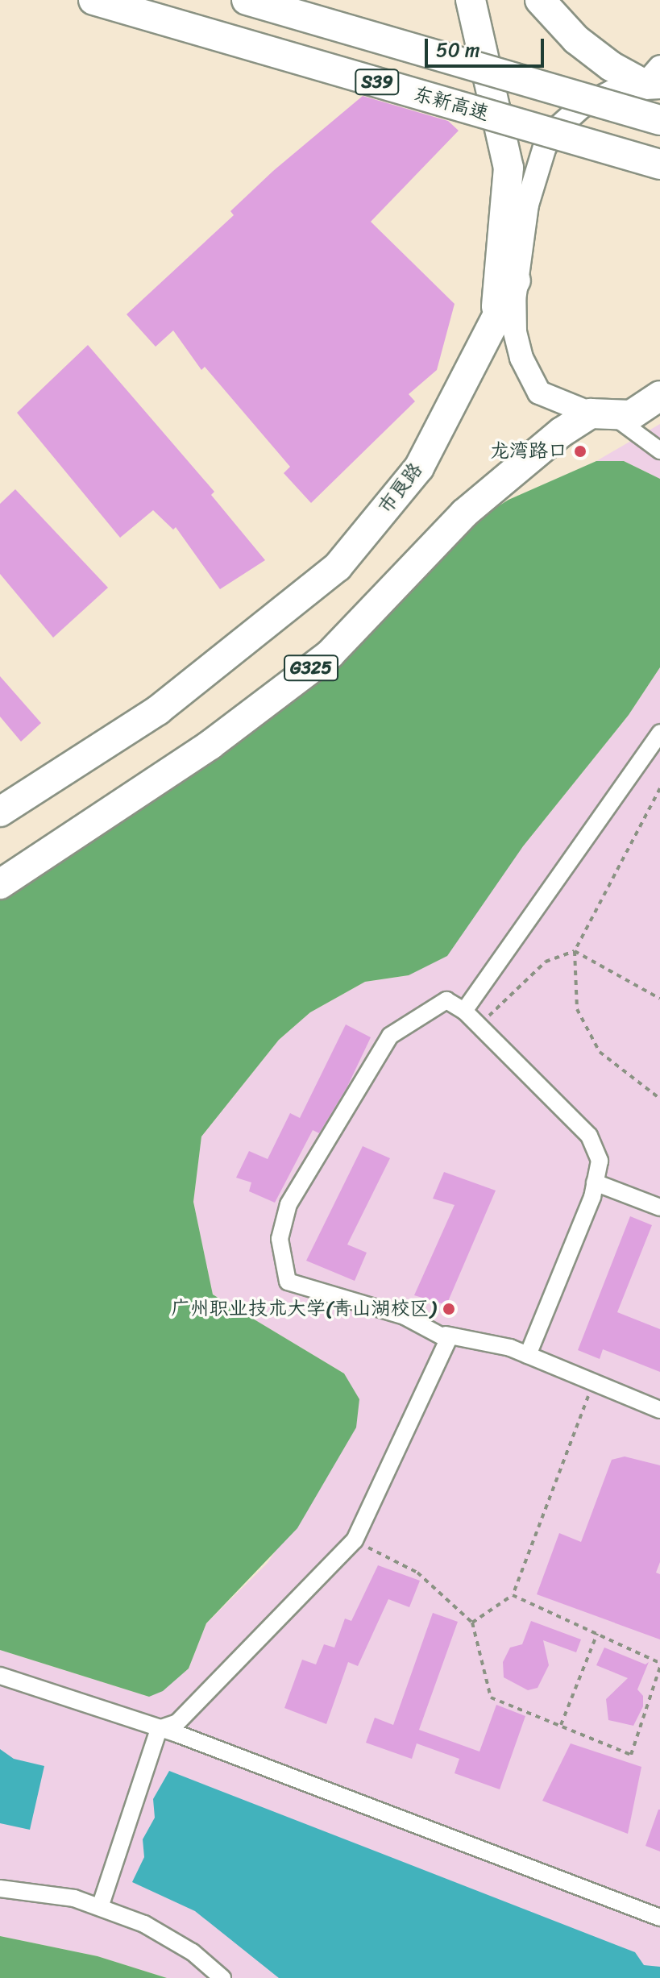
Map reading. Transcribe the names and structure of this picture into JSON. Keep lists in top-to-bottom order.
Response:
{
  "streets": {
    "highway": [
      "S39",
      "东新高速",
      "市良路",
      "G325"
    ]
  },
  "places": ["龙湾路口", "广州职业技术大学(青山湖校区)"],
  "scale_bar": "50 m"
}
